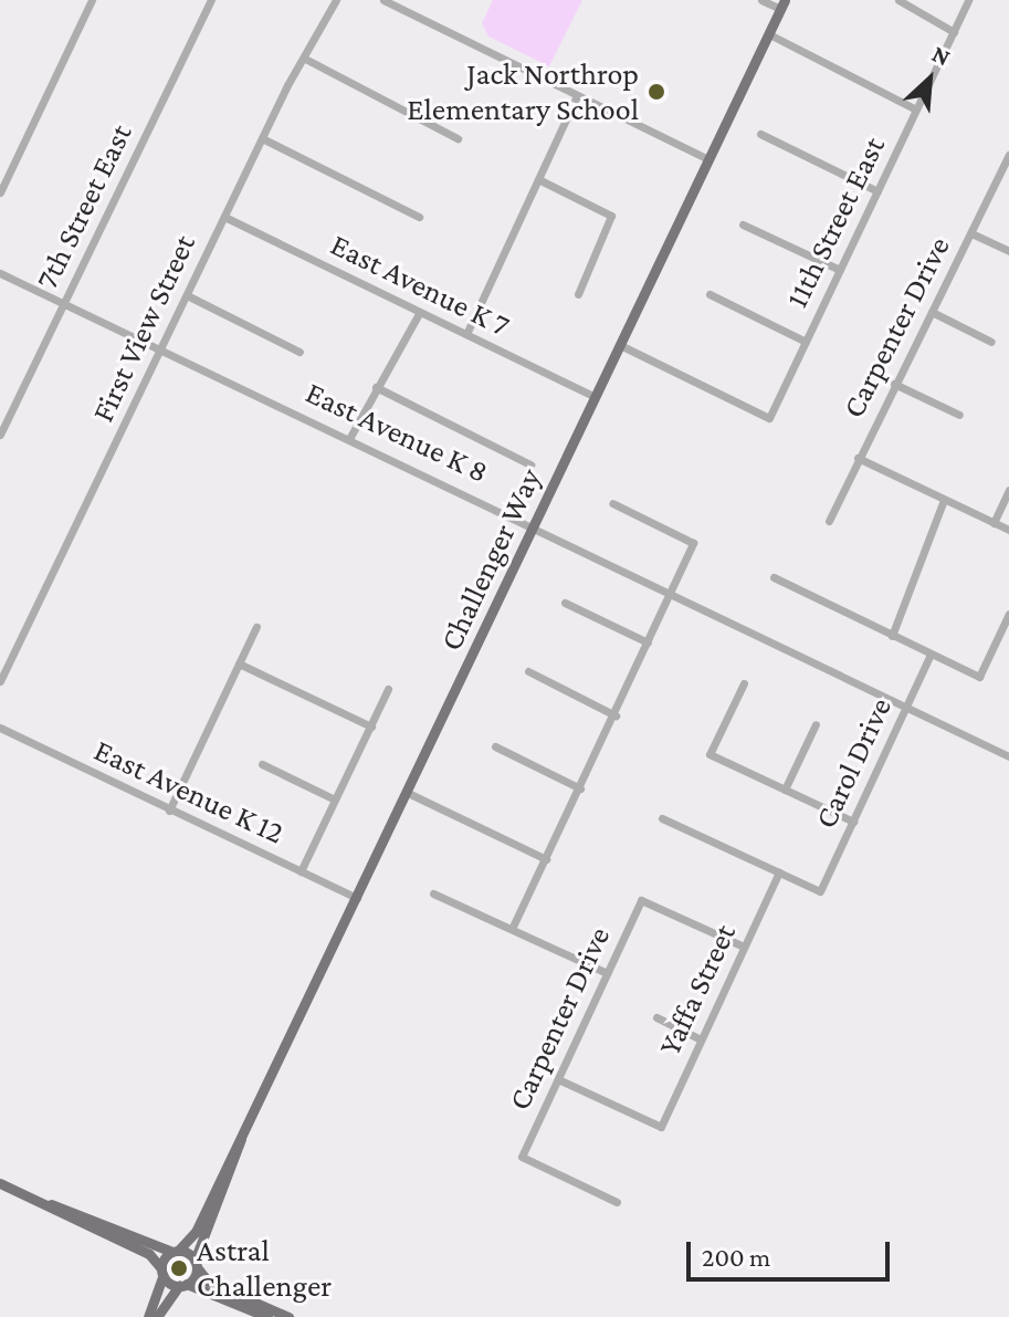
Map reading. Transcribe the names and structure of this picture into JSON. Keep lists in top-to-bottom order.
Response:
{
  "streets": {
    "main road": ["Challenger Way"],
    "street": [
      "7th Street East",
      "11th Street East",
      "East Avenue K 7",
      "Carpenter Drive",
      "First View Street",
      "East Avenue K 8",
      "Carol Drive",
      "East Avenue K 12",
      "Yaffa Street"
    ]
  },
  "crossings": [
    ["7th Street East", "East Avenue K 8"],
    ["11th Street East", "Challenger Way"],
    ["East Avenue K 7", "First View Street"],
    ["East Avenue K 7", "Challenger Way"],
    ["Carpenter Drive", "Yaffa Street"],
    ["First View Street", "East Avenue K 8"],
    ["East Avenue K 8", "Challenger Way"],
    ["East Avenue K 8", "Carol Drive"],
    ["Challenger Way", "East Avenue K 12"],
    ["Carol Drive", "Yaffa Street"]
  ],
  "places": ["Jack Northrop Elementary School", "Astral Challenger"],
  "scale_bar": "200 m",
  "north": "top right"
}
